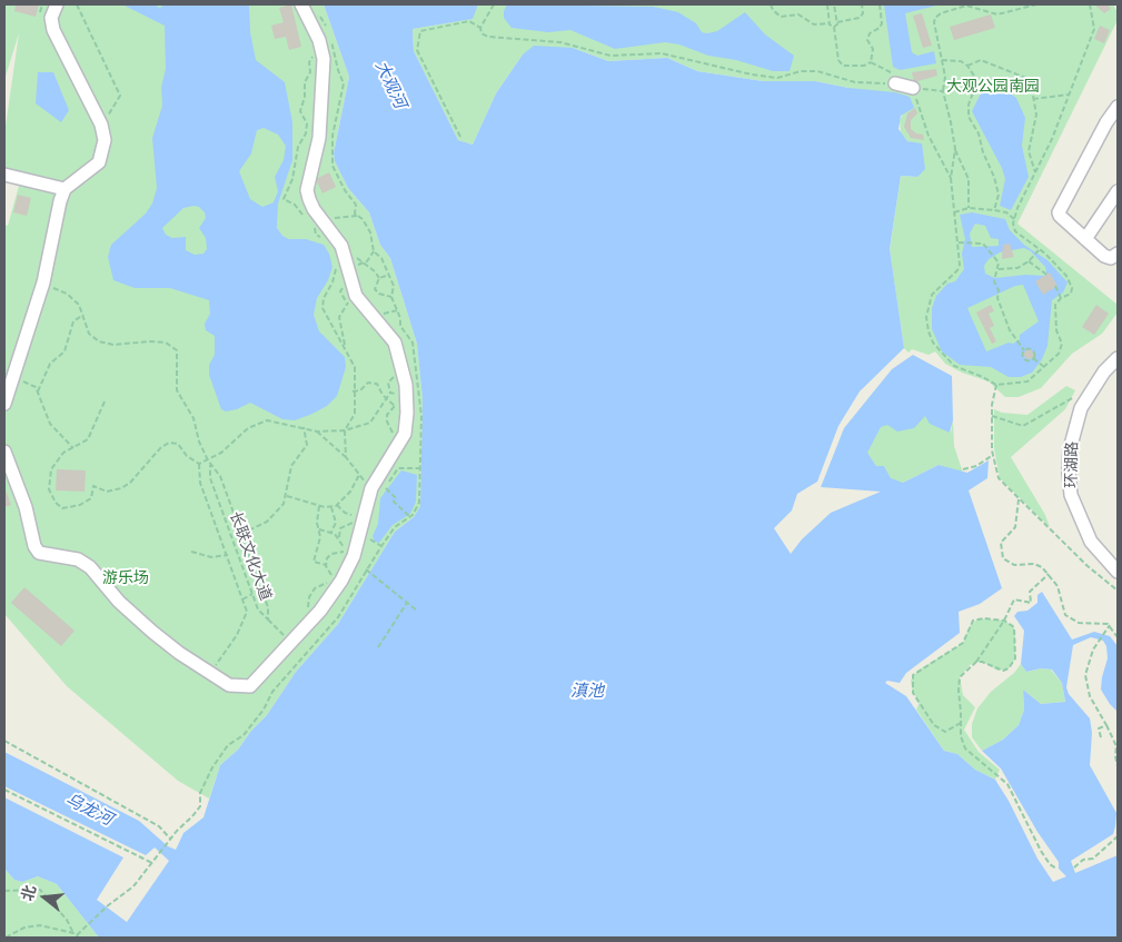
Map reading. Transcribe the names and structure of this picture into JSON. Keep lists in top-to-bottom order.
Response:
{
  "streets": {
    "street": ["环湖路"],
    "path": ["长联文化大道"]
  },
  "water": ["大观河", "滇池", "乌龙河"],
  "parks": ["大观公园南园", "游乐场"],
  "north": "left"
}
